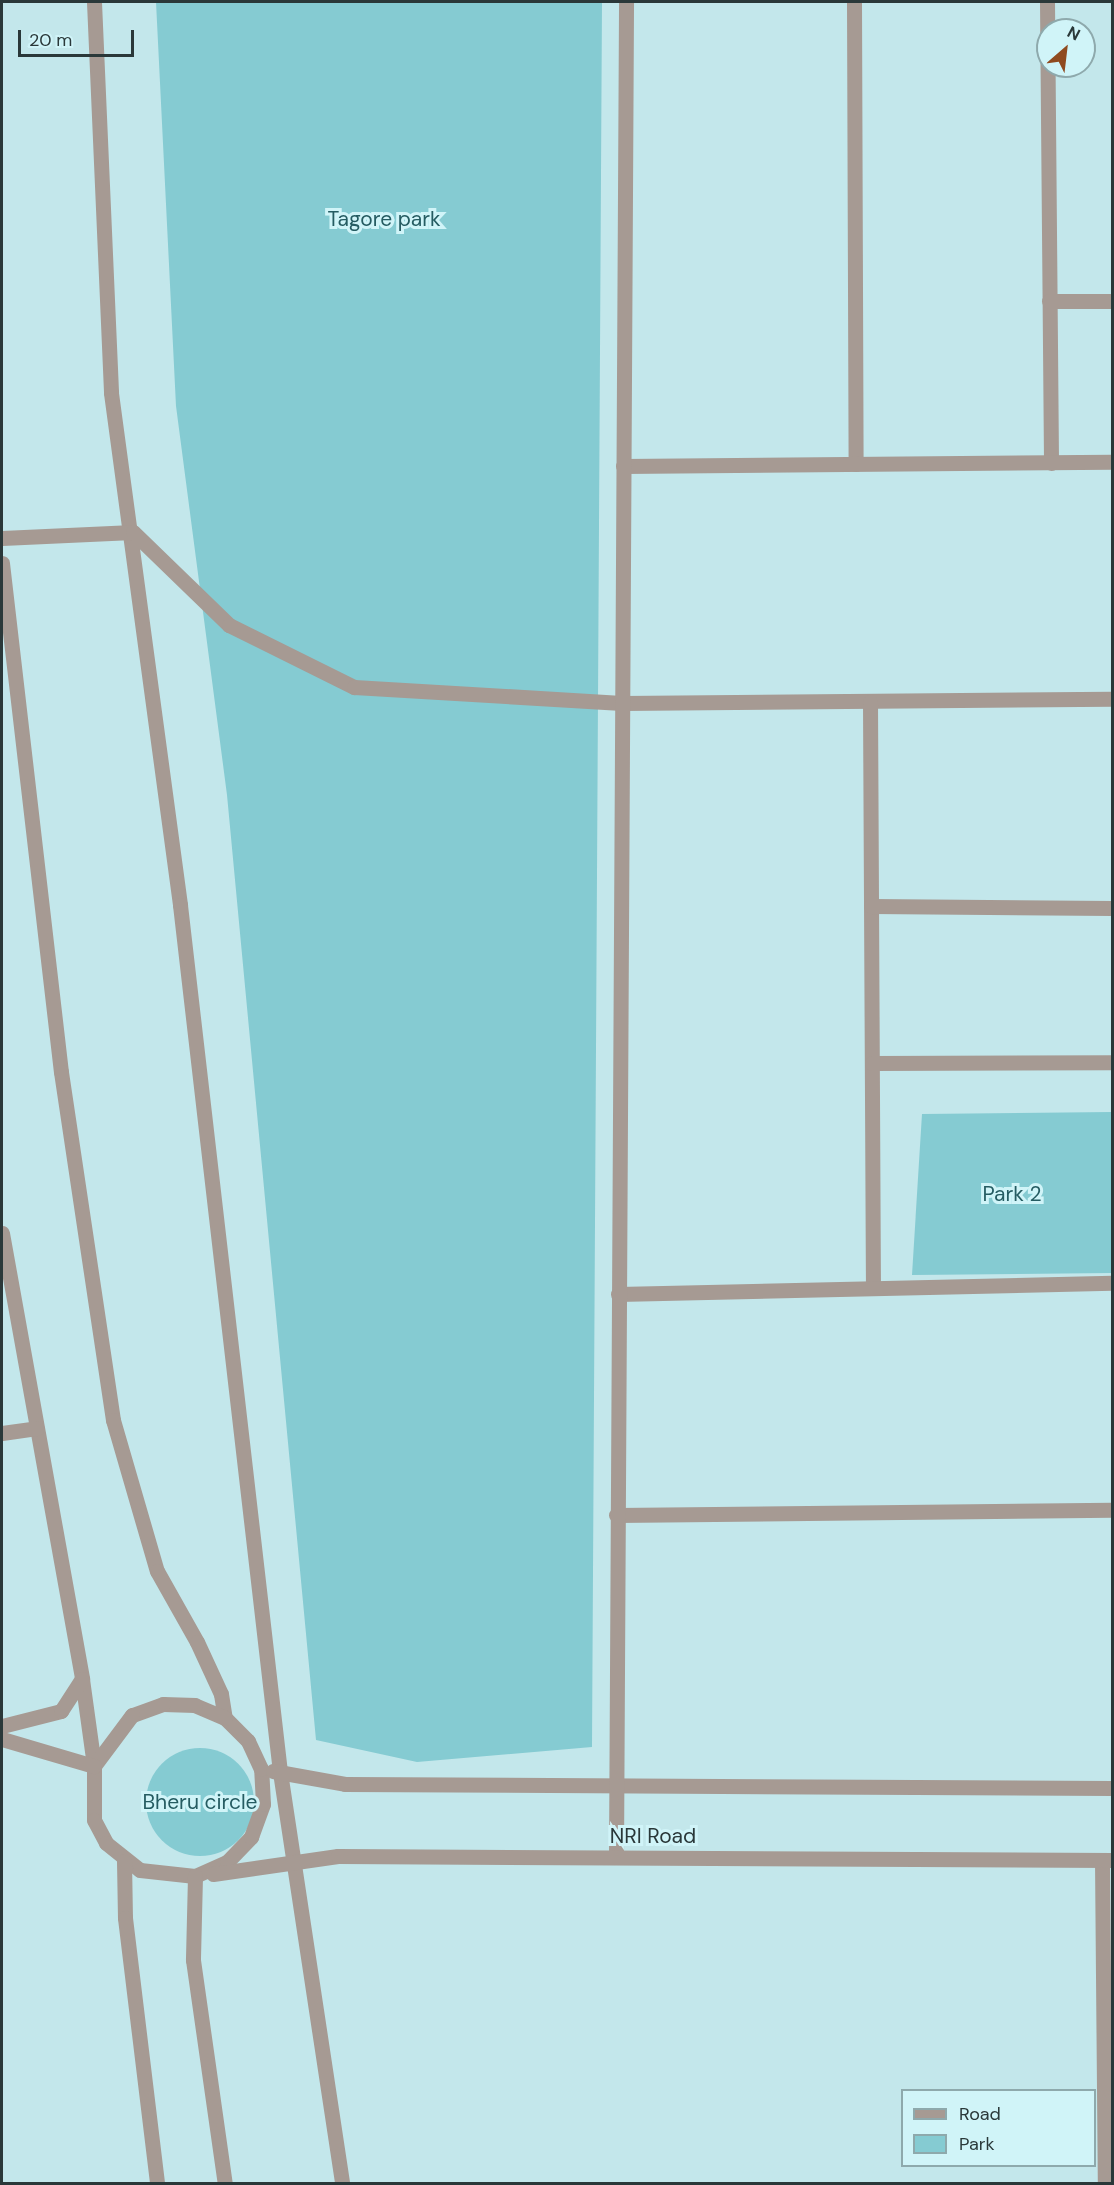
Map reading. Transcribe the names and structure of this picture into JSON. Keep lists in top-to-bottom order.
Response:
{
  "streets": {
    "street": ["NRI Road"]
  },
  "parks": ["Tagore park", "Park 2", "Bheru circle"],
  "legend": ["Road", "Park"],
  "scale_bar": "20 m",
  "north": "top right"
}
